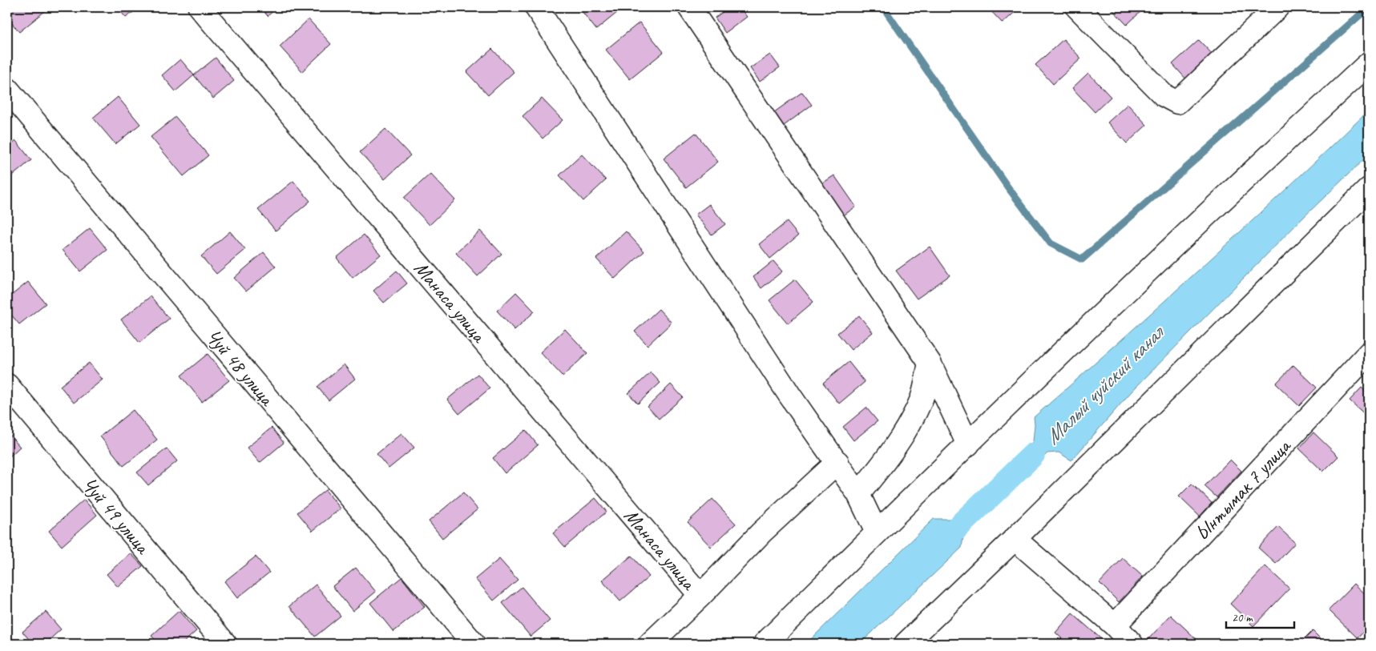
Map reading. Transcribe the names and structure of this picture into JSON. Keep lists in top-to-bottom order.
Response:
{
  "streets": {
    "street": [
      "Манаса улица",
      "Чуй 48 улица",
      "Ынтымак 7 улица",
      "Чуй 49 улица"
    ]
  },
  "water": ["Малый чуйский канал"],
  "scale_bar": "20 m"
}
